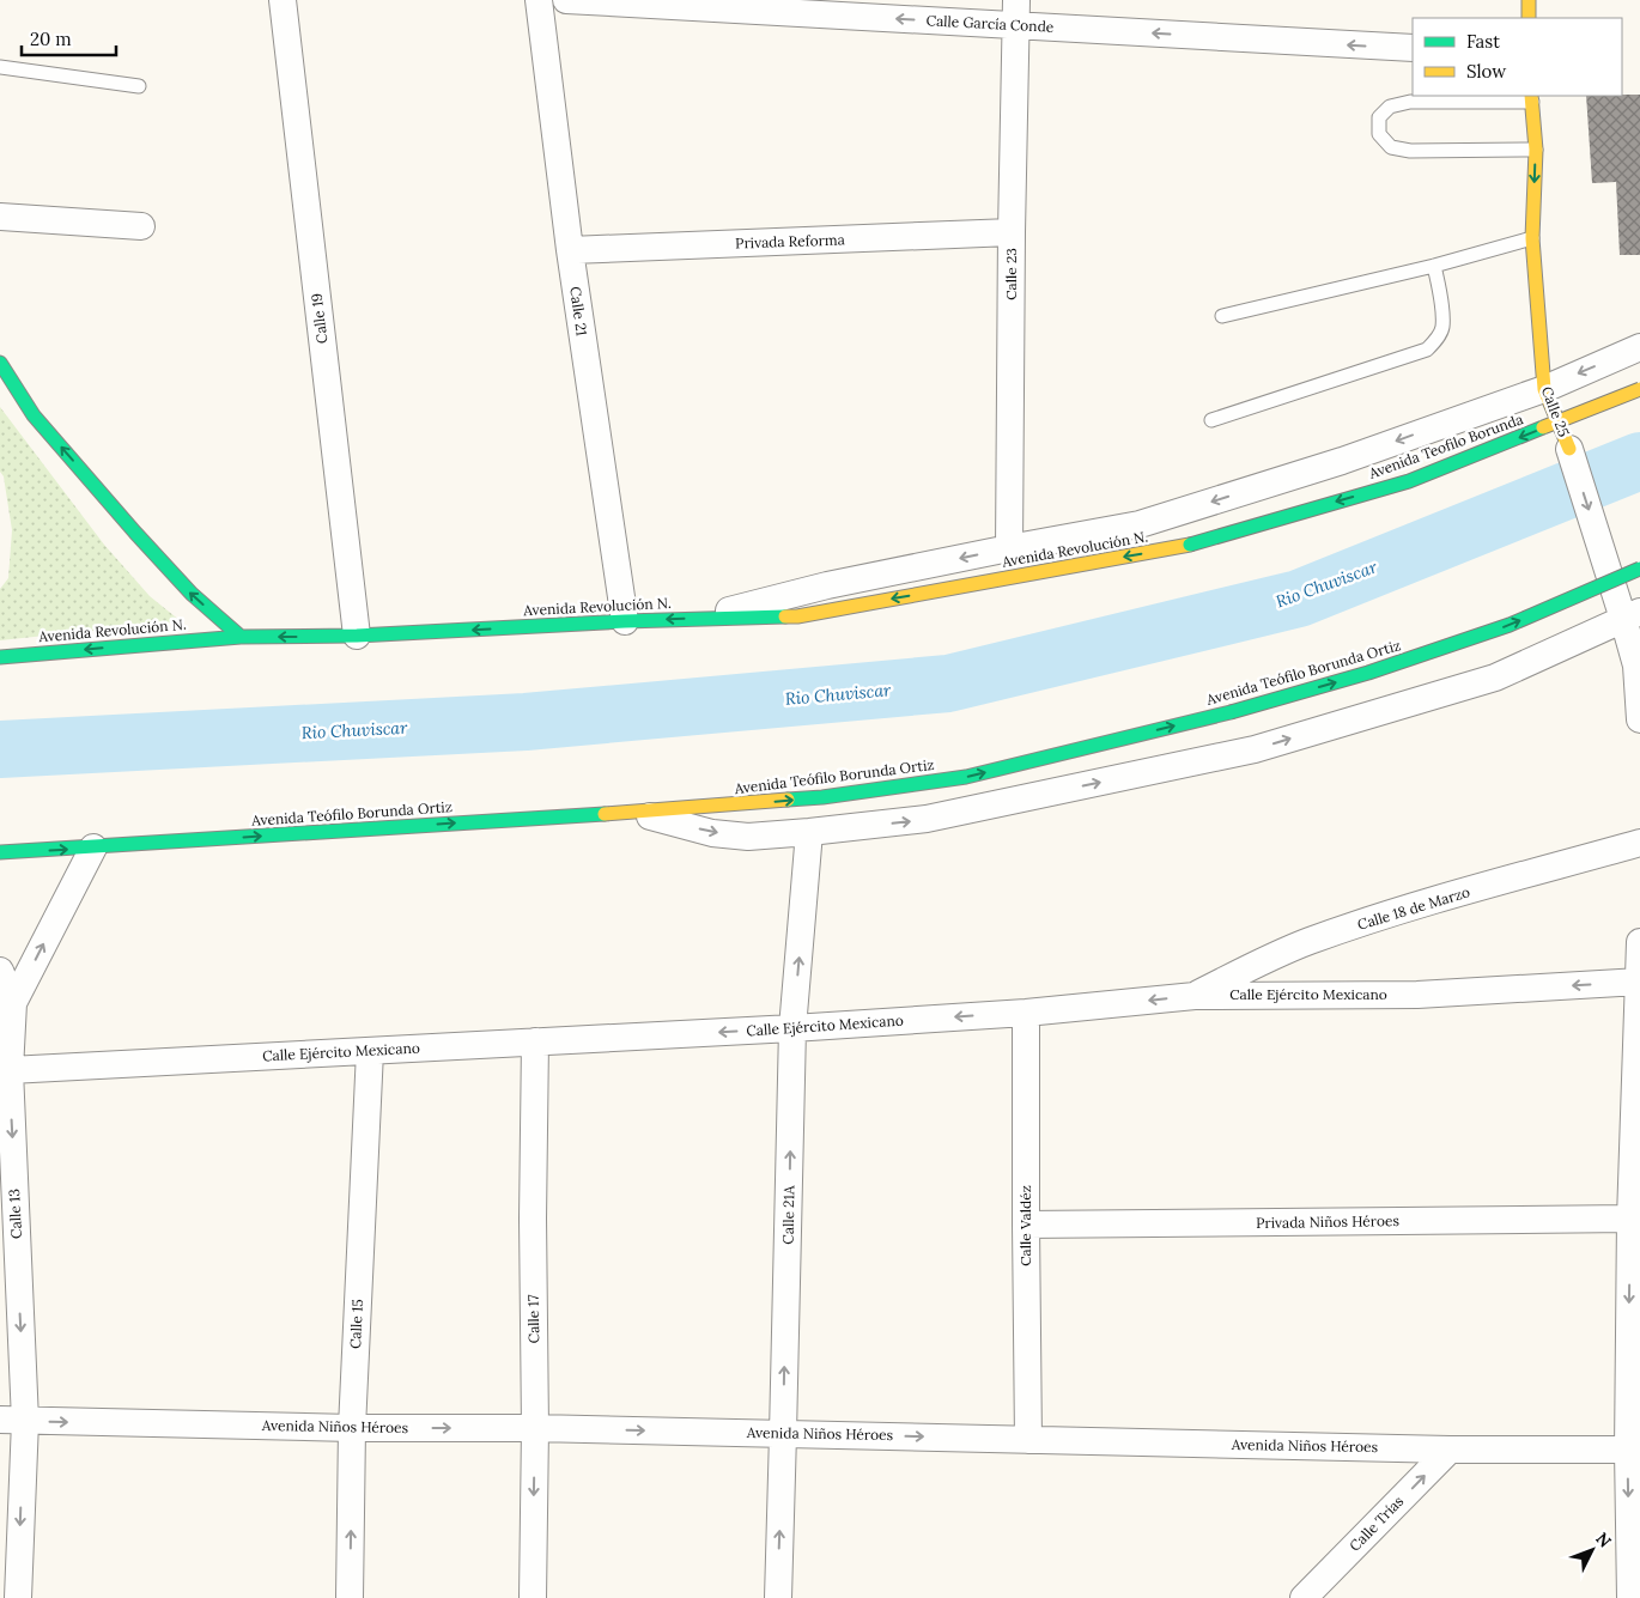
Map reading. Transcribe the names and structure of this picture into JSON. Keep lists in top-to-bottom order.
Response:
{
  "streets": {
    "main road": [
      "Calle 25",
      "Avenida Teofilo Borunda",
      "Avenida Revolución N.",
      "Avenida Teófilo Borunda Ortiz"
    ],
    "street": [
      "Calle García Conde",
      "Privada Reforma",
      "Calle 23",
      "Calle 21",
      "Calle 19",
      "Calle 18 de Marzo",
      "Calle Ejército Mexicano",
      "Calle 13",
      "Calle 21A",
      "Privada Niños Héroes",
      "Calle Valdéz",
      "Calle 17",
      "Calle 15",
      "Avenida Niños Héroes",
      "Calle Trías"
    ]
  },
  "crossings": [
    ["Calle García Conde", "Calle 23"],
    ["Privada Reforma", "Calle 23"],
    ["Privada Reforma", "Calle 21"],
    ["Calle 21", "Avenida Revolución N."],
    ["Calle 19", "Avenida Revolución N."],
    ["Avenida Teofilo Borunda", "Avenida Revolución N."],
    ["Avenida Teófilo Borunda Ortiz", "Calle 13"],
    ["Calle 18 de Marzo", "Calle Ejército Mexicano"],
    ["Calle Ejército Mexicano", "Calle 13"],
    ["Calle Ejército Mexicano", "Calle 21A"],
    ["Calle Ejército Mexicano", "Calle Valdéz"],
    ["Calle Ejército Mexicano", "Calle 17"],
    ["Calle Ejército Mexicano", "Calle 15"],
    ["Calle 13", "Avenida Niños Héroes"],
    ["Calle 21A", "Avenida Niños Héroes"],
    ["Privada Niños Héroes", "Calle Valdéz"],
    ["Calle Valdéz", "Avenida Niños Héroes"],
    ["Calle 17", "Avenida Niños Héroes"],
    ["Calle 15", "Avenida Niños Héroes"],
    ["Avenida Niños Héroes", "Calle Trías"]
  ],
  "one_way": [
    "Calle García Conde",
    "Calle 25",
    "Avenida Teofilo Borunda",
    "Avenida Revolución N.",
    "Avenida Teófilo Borunda Ortiz",
    "Calle 21A",
    "Avenida Niños Héroes",
    "Calle Trías"
  ],
  "water": ["Rio Chuviscar"],
  "legend": ["Fast", "Slow"],
  "scale_bar": "20 m",
  "north": "top right"
}
